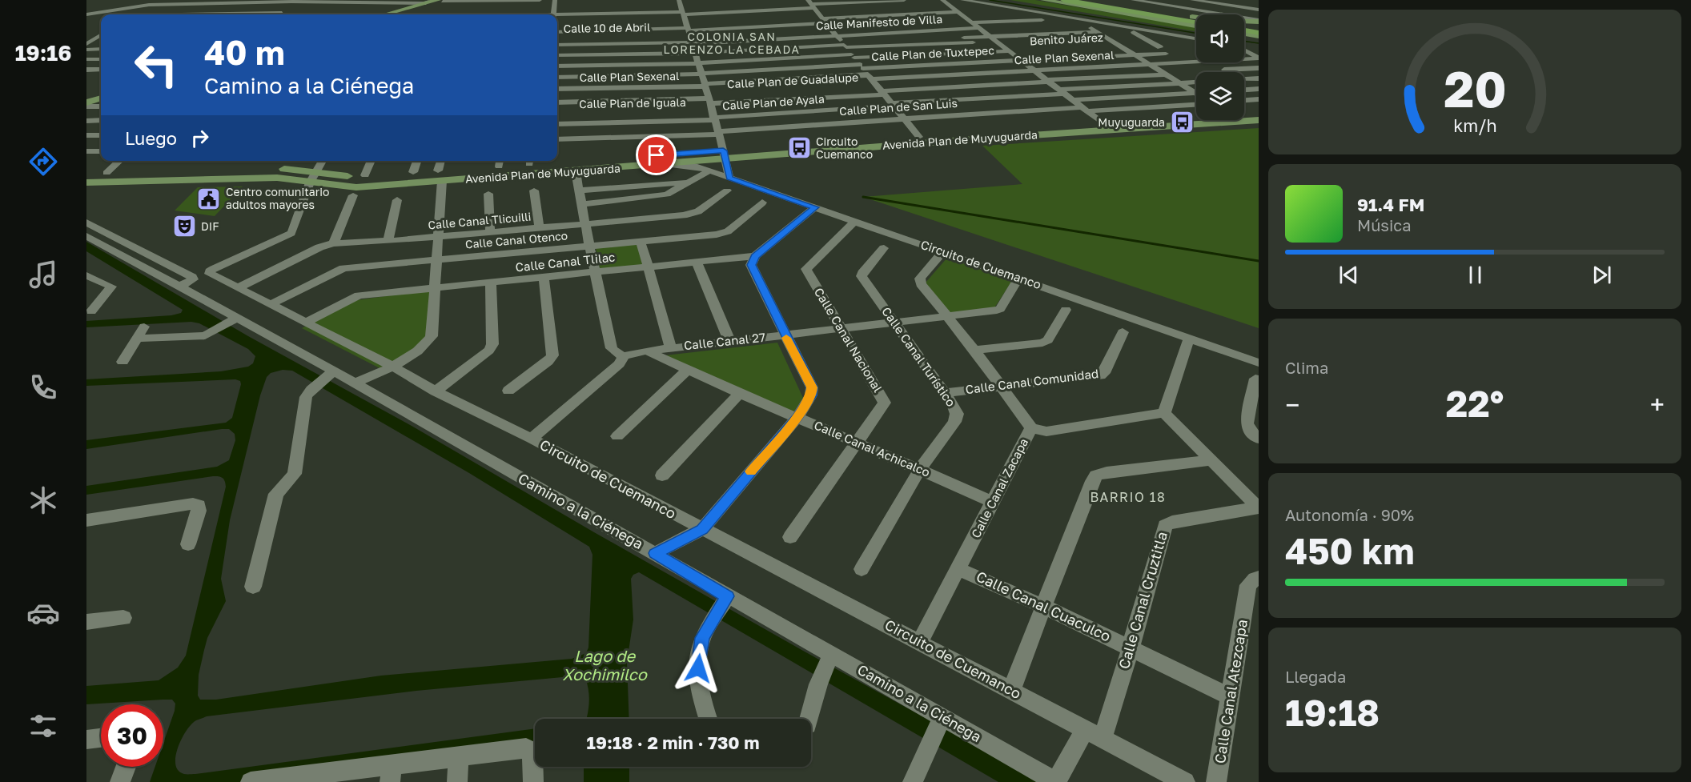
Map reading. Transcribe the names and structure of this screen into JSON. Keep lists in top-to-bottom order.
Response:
{
  "streets": {
    "main road": ["Avenida Plan de Muyuguarda"],
    "street": [
      "Calle Manifesto de Villa",
      "Calle 10 de Abril",
      "Benito Juárez",
      "Calle Plan de Tuxtepec",
      "Calle Plan Sexenal",
      "Calle Plan de Ayala",
      "Calle Plan de Iguala",
      "Calle Plan de San Luis",
      "Calle Canal Tlicuilli",
      "Calle Canal Otenco",
      "Calle Canal Tlilac",
      "Circuito de Cuemanco",
      "Calle Canal Nacional",
      "Calle Canal 27",
      "Calle Canal Turístico",
      "Calle Canal Comunidad",
      "Calle Canal Achicalco",
      "Calle Canal Zacapa",
      "Camino a la Ciénega",
      "Calle Canal Cruztitla",
      "Calle Canal Cuaculco",
      "Calle Canal Atezcapa"
    ]
  },
  "crossings": [
    ["Calle Manifesto de Villa", "Calle 10 de Abril"],
    ["Calle Plan de Ayala", "Calle Plan de Iguala"],
    ["Avenida Plan de Muyuguarda", "Circuito de Cuemanco"],
    ["Calle Canal Tlicuilli", "Circuito de Cuemanco"],
    ["Calle Canal Otenco", "Circuito de Cuemanco"],
    ["Calle Canal Tlilac", "Circuito de Cuemanco"],
    ["Circuito de Cuemanco", "Calle Canal Nacional"],
    ["Circuito de Cuemanco", "Calle Canal 27"],
    ["Circuito de Cuemanco", "Calle Canal Zacapa"],
    ["Circuito de Cuemanco", "Calle Canal Cruztitla"],
    ["Calle Canal Nacional", "Calle Canal 27"],
    ["Calle Canal Nacional", "Calle Canal Achicalco"],
    ["Calle Canal 27", "Calle Canal Turístico"],
    ["Calle Canal 27", "Calle Canal Achicalco"],
    ["Calle Canal 27", "Calle Canal Zacapa"],
    ["Calle Canal Turístico", "Calle Canal Comunidad"],
    ["Calle Canal Turístico", "Calle Canal Achicalco"],
    ["Calle Canal Comunidad", "Calle Canal Zacapa"],
    ["Calle Canal Achicalco", "Calle Canal Zacapa"],
    ["Calle Canal Zacapa", "Calle Canal Cuaculco"],
    ["Calle Canal Cruztitla", "Calle Canal Cuaculco"],
    ["Calle Canal Cuaculco", "Calle Canal Atezcapa"]
  ],
  "districts": ["COLONIA SAN LORENZO LA CEBADA", "BARRIO 18"],
  "water": ["Lago de Xochimilco"],
  "places": {
    "bus stop": ["Muyuguarda", "Circuito Cuemanco"],
    "public building": ["Centro comunitario adultos mayores"],
    "theatre": ["DIF"]
  },
  "page": {
    "tabs": "19:16",
    "turn": ["40 m", "Camino a la Ciénega"],
    "then": "Luego",
    "song": ["91.4 FM", "Música"],
    "tile": [
      "Clima",
      ["Autonomía · 90%", "450 km"],
      ["Llegada", "19:18"]
    ],
    "heat": ["−", "22°", "+"],
    "limit": "30",
    "trip": "19:18 · 2 min · 730 m",
    "gauge": ["20", "km/h"]
  }
}
